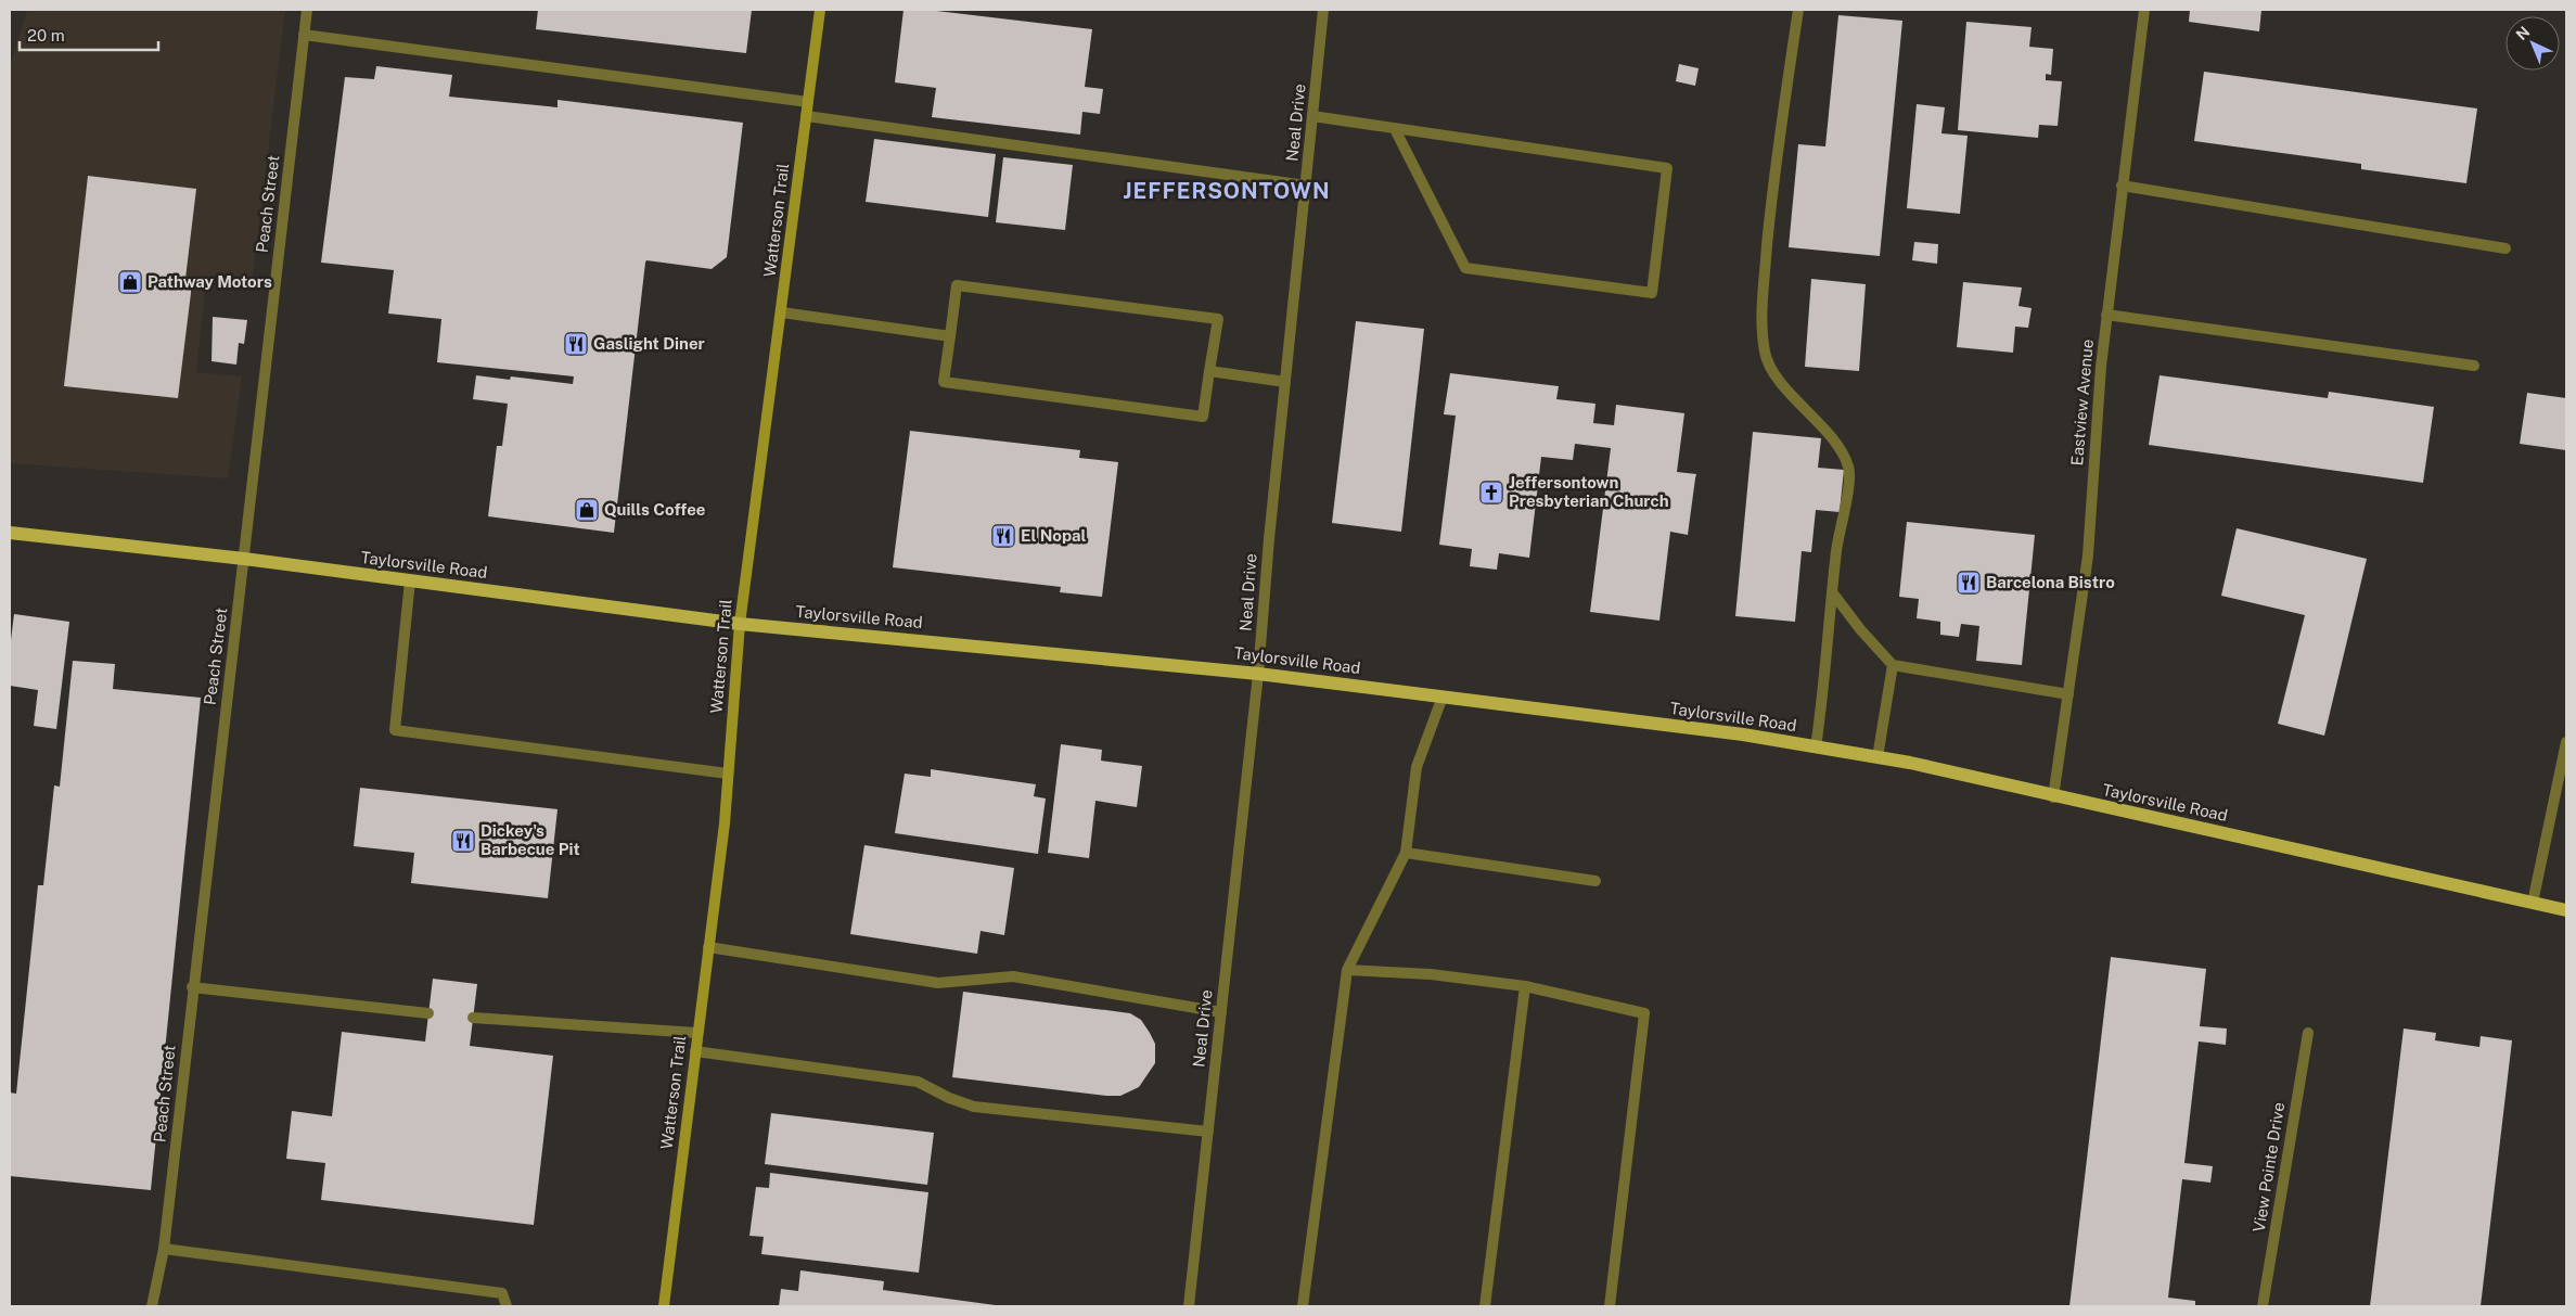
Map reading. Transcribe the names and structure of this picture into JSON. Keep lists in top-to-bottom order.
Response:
{
  "streets": {
    "main road": ["Watterson Trail", "Taylorsville Road"],
    "street": [
      "Neal Drive",
      "Peach Street",
      "Eastview Avenue",
      "View Pointe Drive"
    ]
  },
  "crossings": [
    ["Neal Drive", "Taylorsville Road"],
    ["Peach Street", "Taylorsville Road"],
    ["Watterson Trail", "Taylorsville Road"],
    ["Eastview Avenue", "Taylorsville Road"]
  ],
  "districts": ["JEFFERSONTOWN"],
  "places": {
    "shop": ["Pathway Motors", "Quills Coffee"],
    "restaurant": [
      "Gaslight Diner",
      "El Nopal",
      "Barcelona Bistro",
      "Dickey's Barbecue Pit"
    ],
    "church": ["Jeffersontown Presbyterian Church"]
  },
  "scale_bar": "20 m",
  "north": "top left"
}
